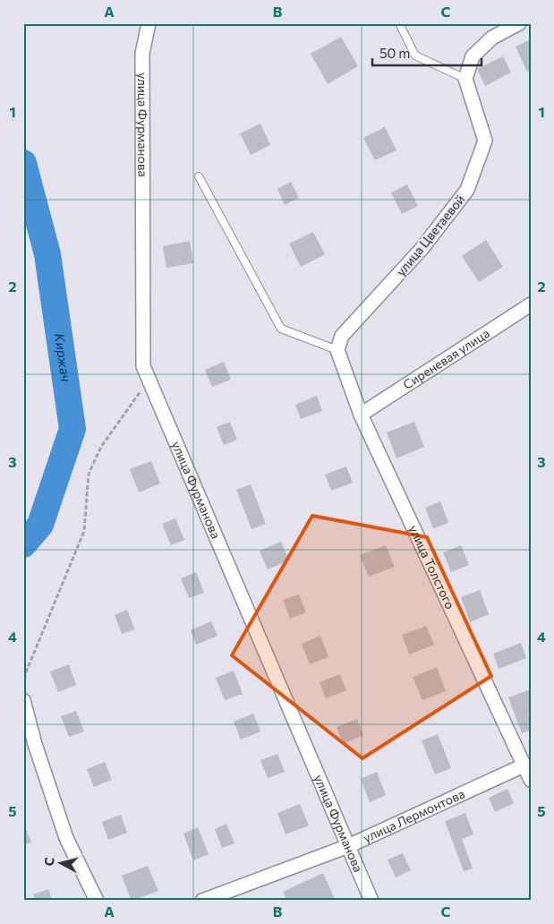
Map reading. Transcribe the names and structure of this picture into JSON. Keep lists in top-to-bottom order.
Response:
{
  "streets": {
    "street": [
      "улица Фурманова",
      "улица Цветаевой",
      "Сиреневая улица",
      "улица Толстого",
      "улица Лермонтова"
    ]
  },
  "crossings": [
    ["улица Фурманова", "улица Лермонтова"],
    ["улица Цветаевой", "улица Толстого"],
    ["Сиреневая улица", "улица Толстого"],
    ["улица Толстого", "улица Лермонтова"]
  ],
  "water": ["Киржач"],
  "scale_bar": "50 m",
  "north": "left",
  "grid": {
    "columns": ["A", "B", "C"],
    "rows": [
      "1",
      "2",
      "3",
      "4",
      "5"
    ]
  }
}
